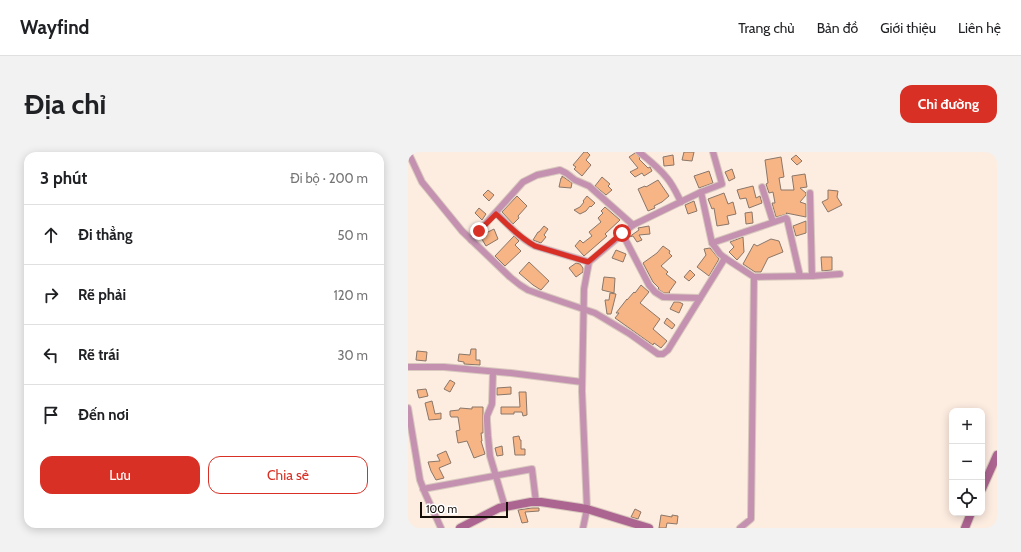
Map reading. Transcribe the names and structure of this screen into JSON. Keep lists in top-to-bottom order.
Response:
{
  "scale_bar": "100 m",
  "page": {
    "header": "Wayfind",
    "nav": [
      "Trang chủ",
      "Bản đồ",
      "Giới thiệu",
      "Liên hệ"
    ],
    "buttons": [
      "Chỉ đường",
      ["Lưu", "Chia sẻ"]
    ],
    "title": "Địa chỉ",
    "heading": ["3 phút", "Đi bộ · 200 m"],
    "list": [
      ["Đi thẳng", "50 m"],
      ["Rẽ phải", "120 m"],
      ["Rẽ trái", "30 m"],
      "Đến nơi"
    ],
    "map_buttons": ["+", "−"],
    "scale": "100 m"
  }
}
